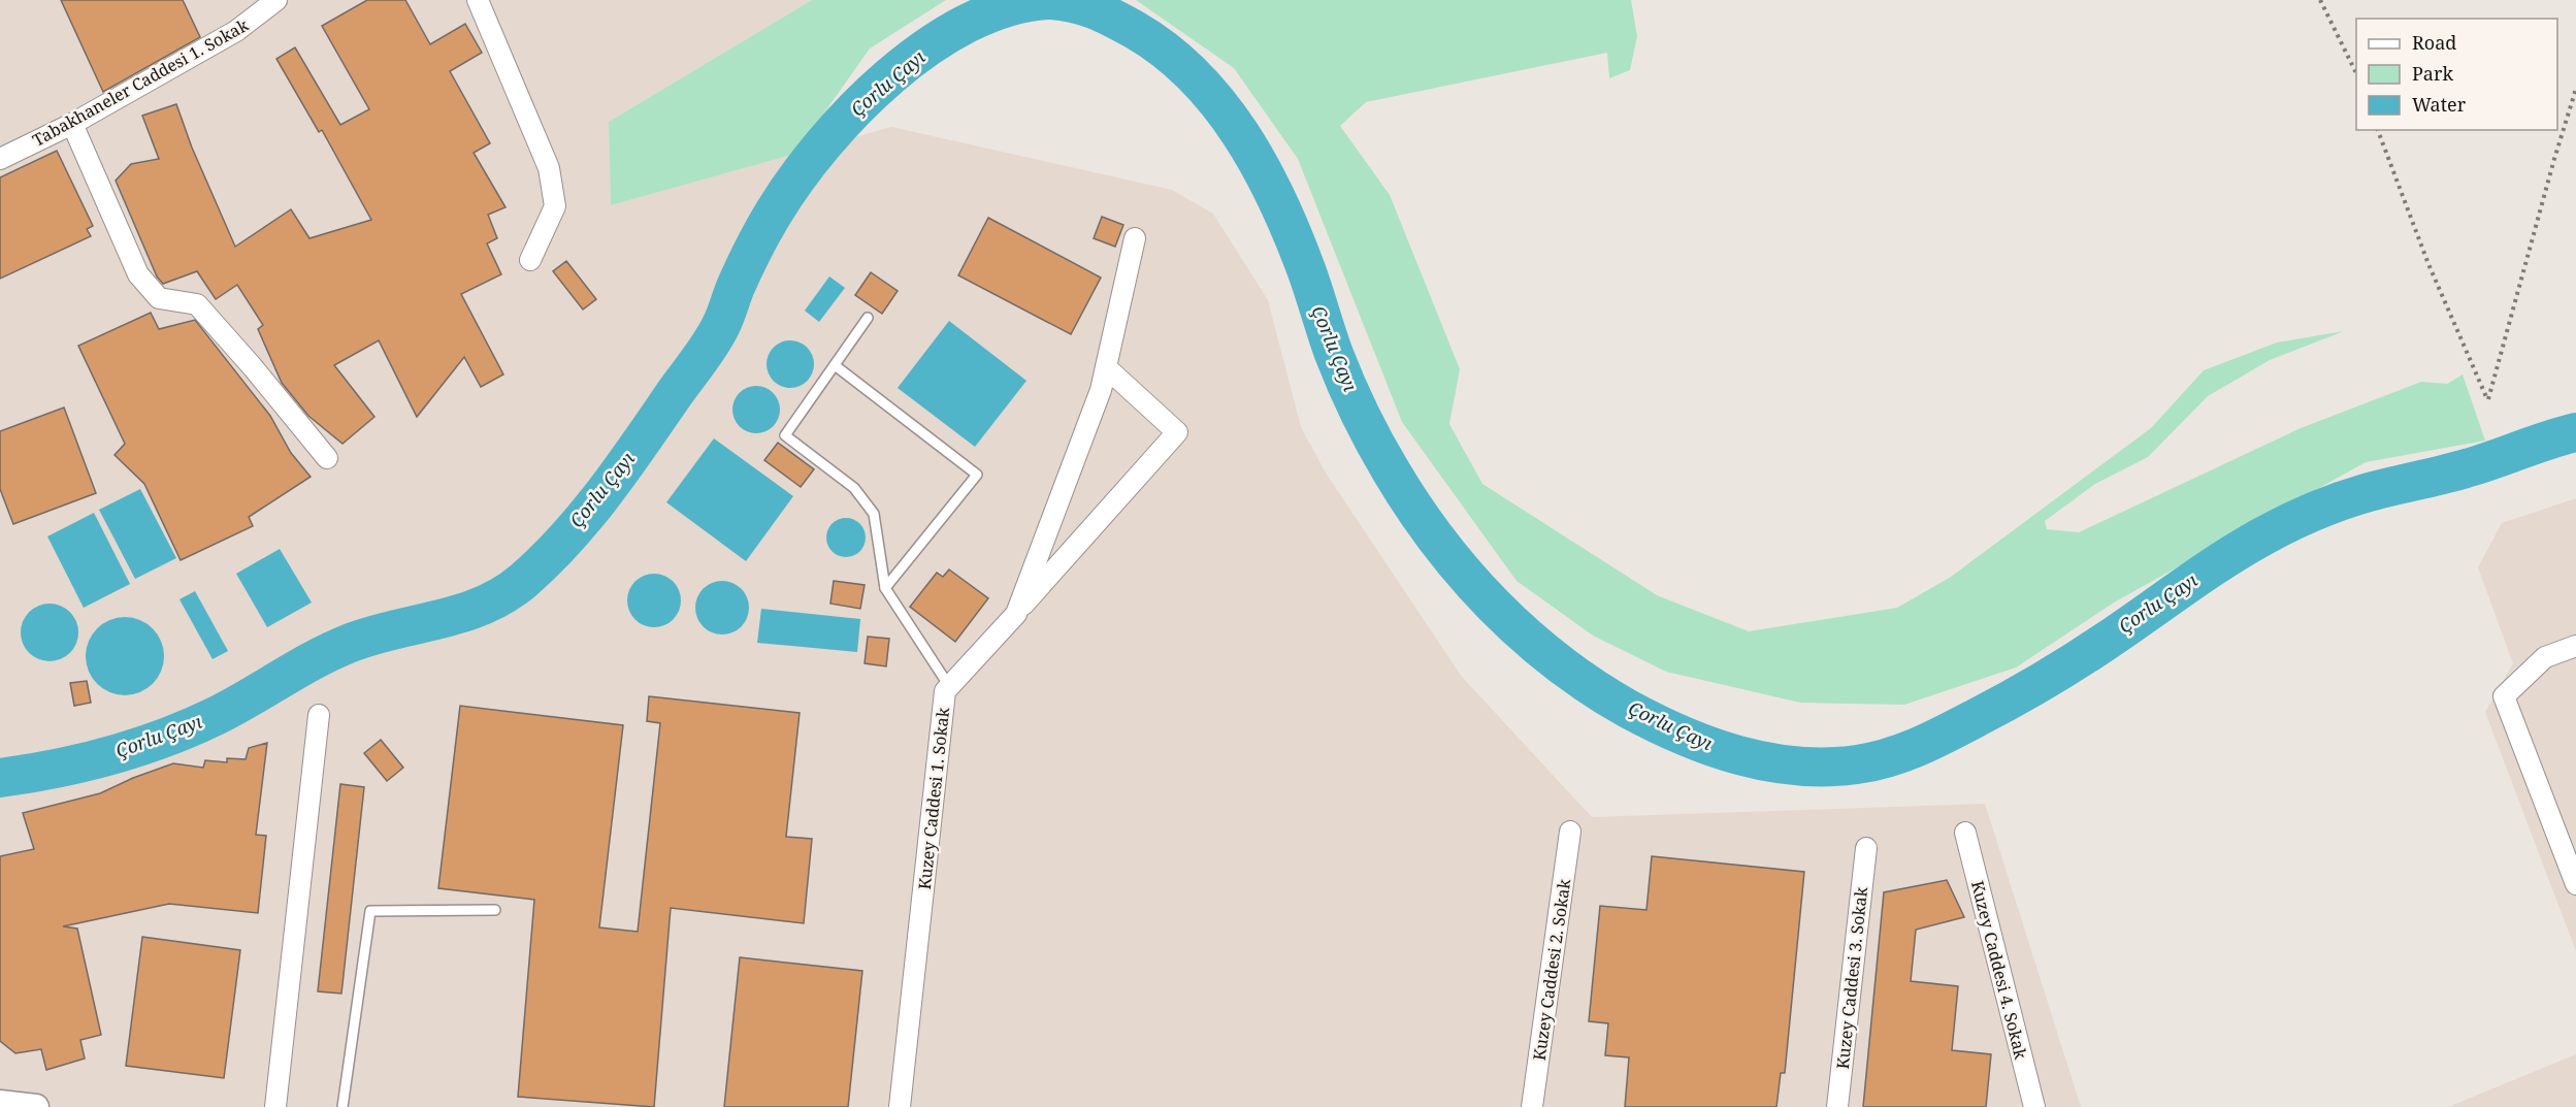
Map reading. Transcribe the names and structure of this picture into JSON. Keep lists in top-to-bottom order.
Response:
{
  "streets": {
    "street": [
      "Tabakhaneler Caddesi 1. Sokak",
      "Kuzey Caddesi 1. Sokak",
      "Kuzey Caddesi 2. Sokak",
      "Kuzey Caddesi 4. Sokak",
      "Kuzey Caddesi 3. Sokak"
    ]
  },
  "water": ["Çorlu Çayı"],
  "legend": ["Road", "Park", "Water"]
}
